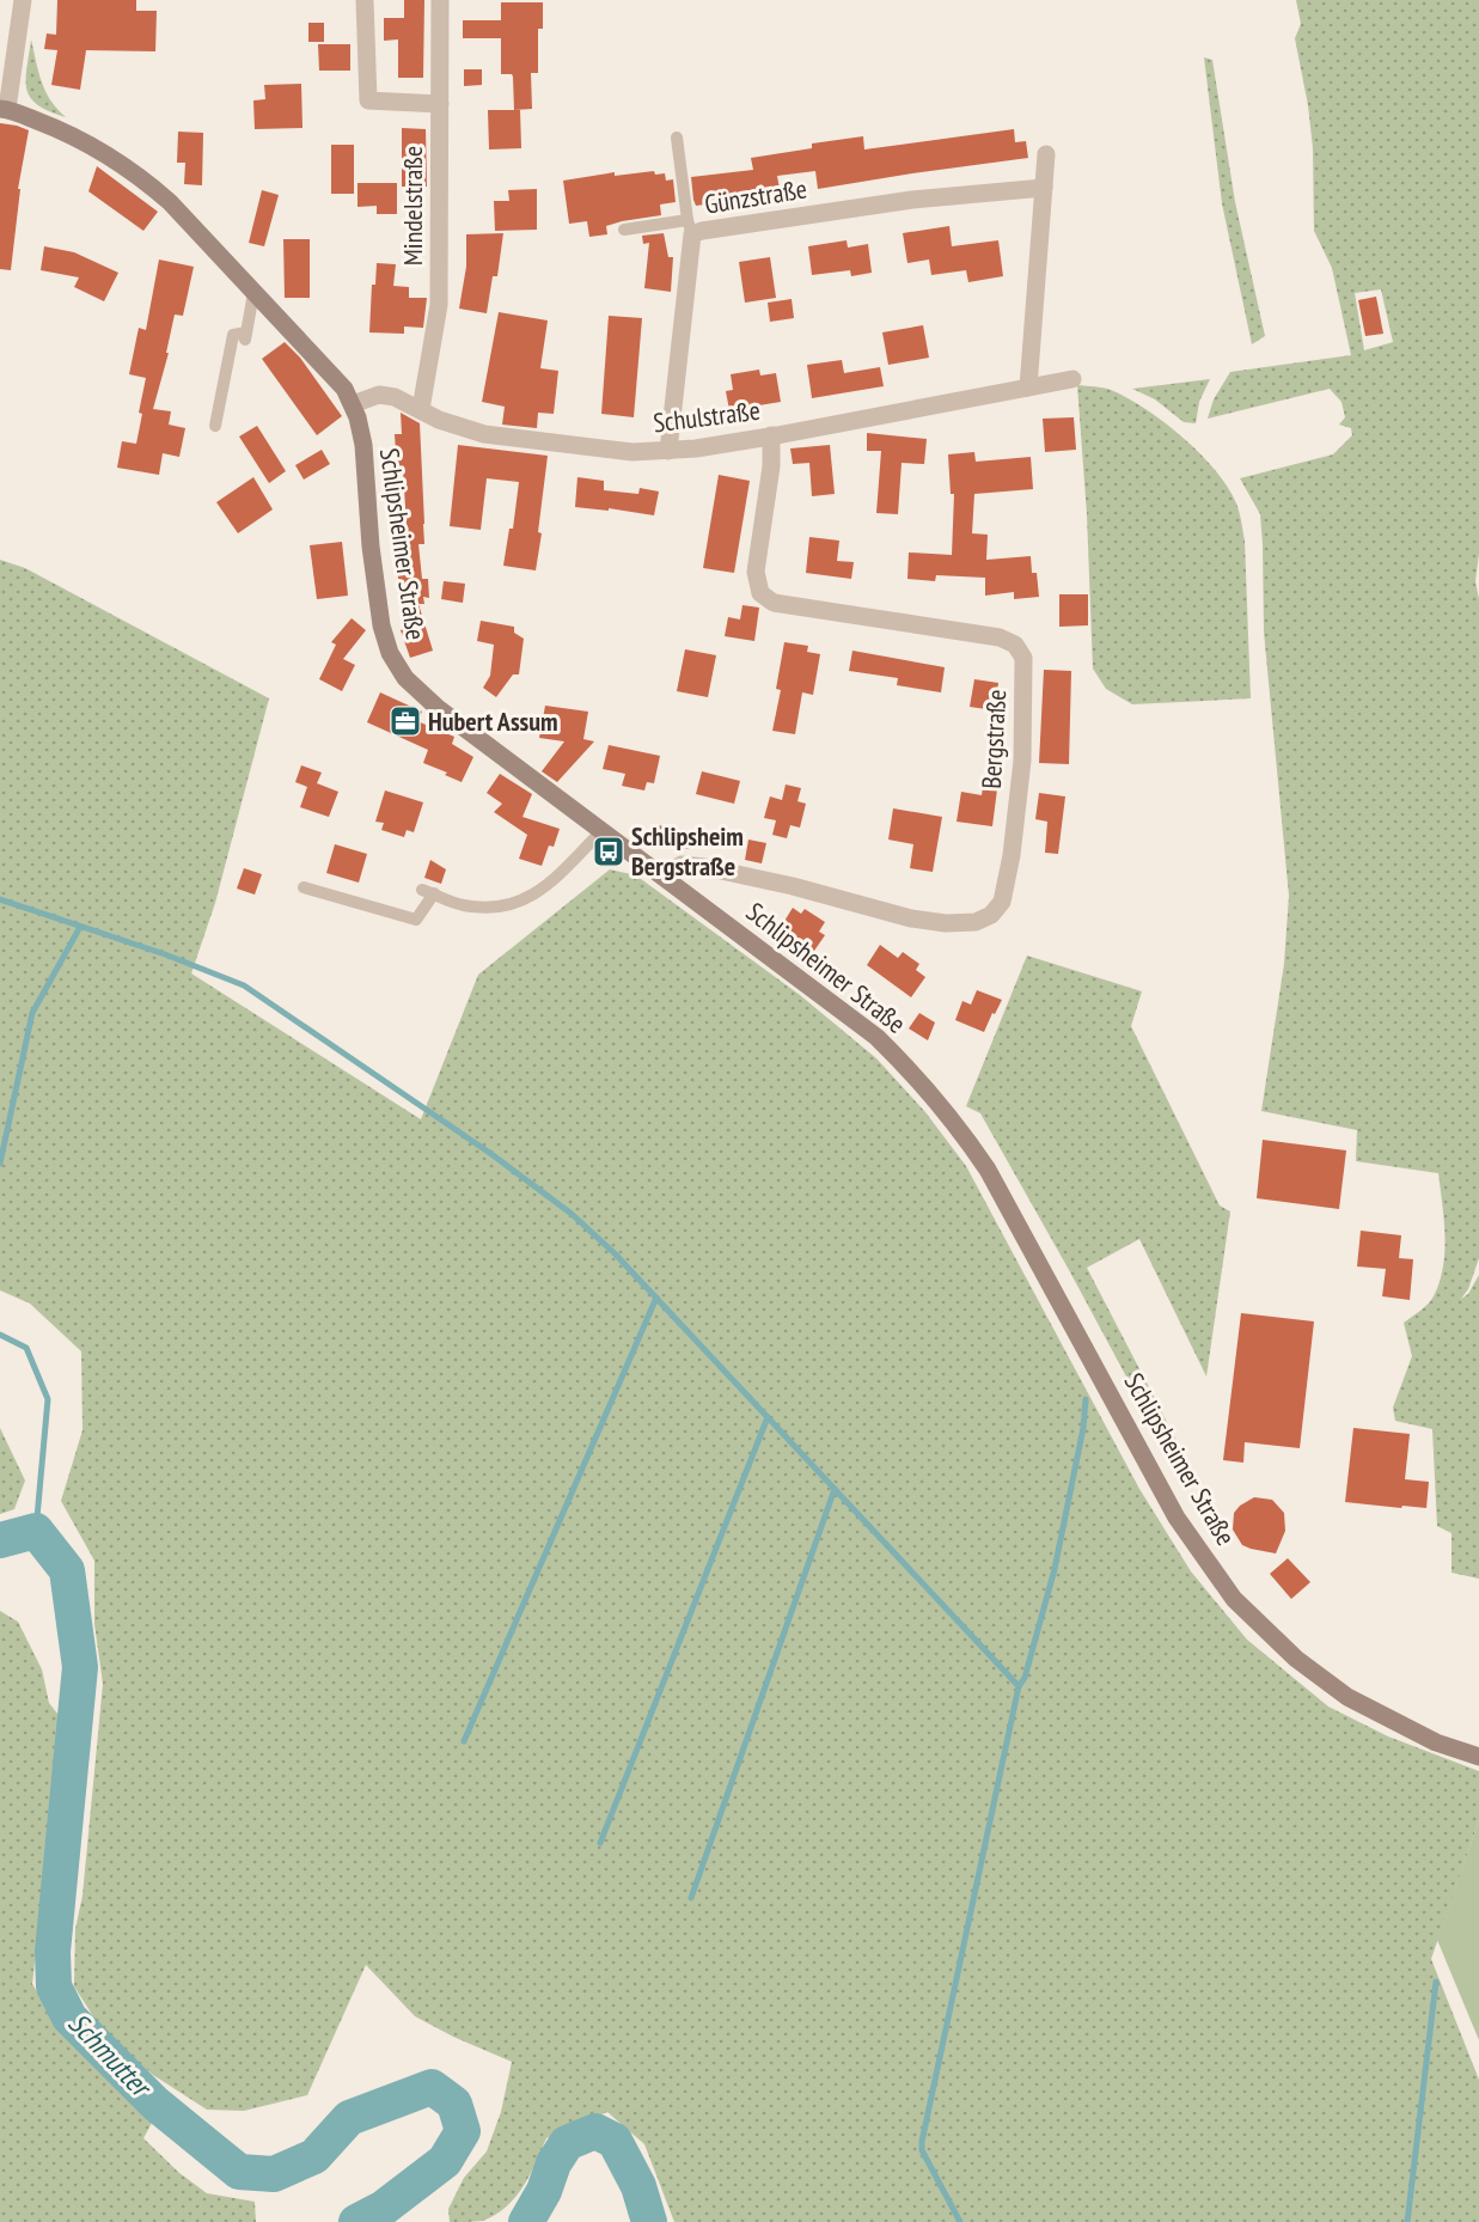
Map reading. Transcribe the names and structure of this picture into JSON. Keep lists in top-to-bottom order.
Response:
{
  "streets": {
    "street": [
      "Günzstraße",
      "Mindelstraße",
      "Schulstraße",
      "Schlipsheimer Straße",
      "Bergstraße"
    ]
  },
  "crossings": [
    ["Günzstraße", "Schulstraße"],
    ["Mindelstraße", "Schulstraße"],
    ["Schulstraße", "Schlipsheimer Straße"],
    ["Schulstraße", "Bergstraße"],
    ["Schlipsheimer Straße", "Bergstraße"]
  ],
  "water": ["Schmutter"],
  "places": {
    "office": ["Hubert Assum"],
    "bus stop": ["Schlipsheim Bergstraße"]
  }
}
